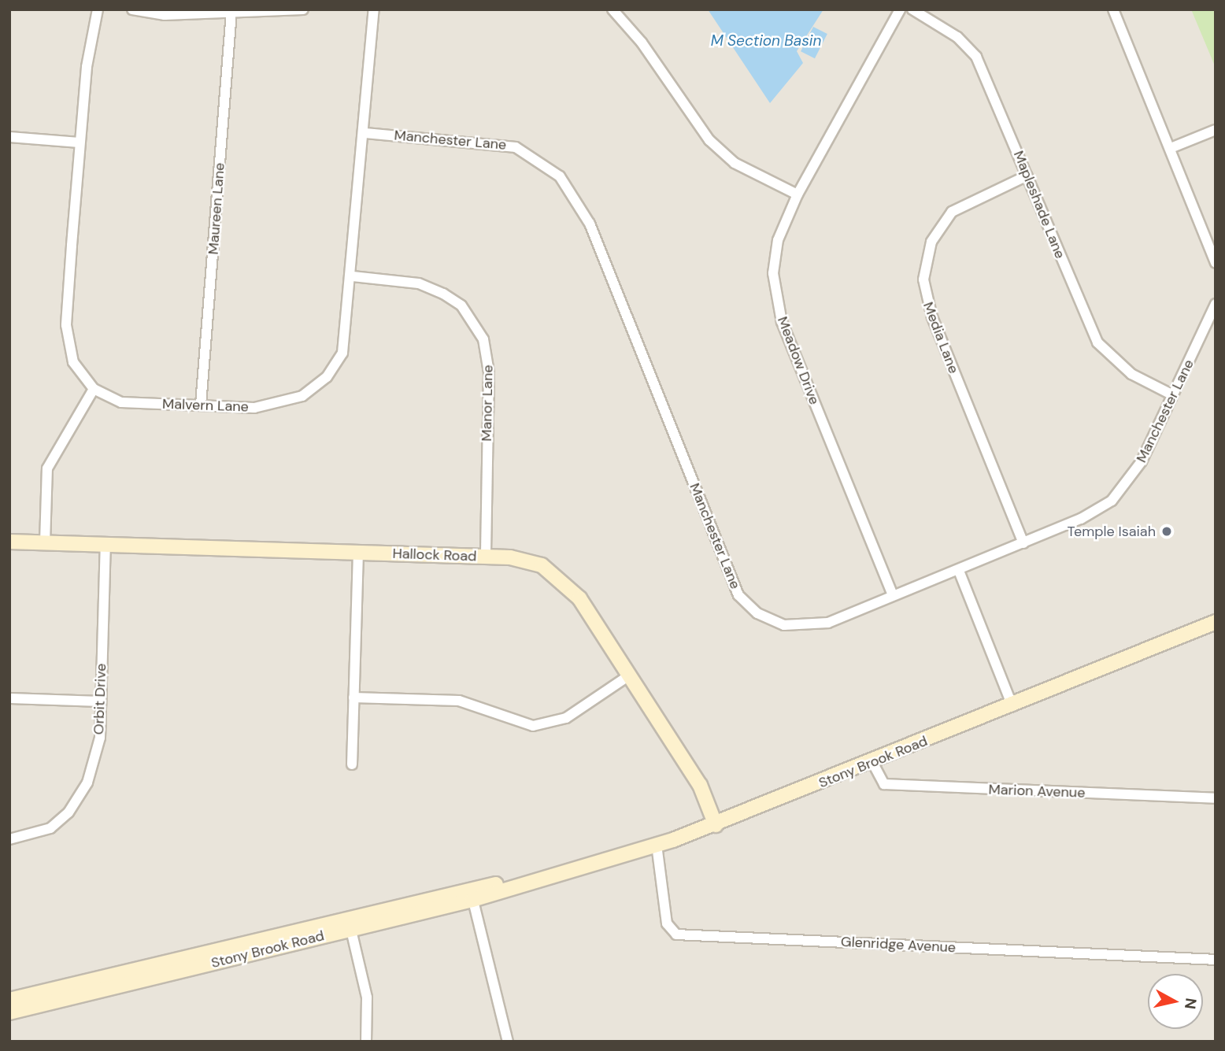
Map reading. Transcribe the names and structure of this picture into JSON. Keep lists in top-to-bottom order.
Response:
{
  "streets": {
    "main road": ["Hallock Road", "Stony Brook Road"],
    "street": [
      "Manchester Lane",
      "Mapleshade Lane",
      "Maureen Lane",
      "Media Lane",
      "Meadow Drive",
      "Manor Lane",
      "Malvern Lane",
      "Orbit Drive",
      "Marion Avenue",
      "Glenridge Avenue"
    ]
  },
  "crossings": [
    ["Manchester Lane", "Mapleshade Lane"],
    ["Manchester Lane", "Media Lane"],
    ["Manchester Lane", "Meadow Drive"],
    ["Manchester Lane", "Malvern Lane"],
    ["Mapleshade Lane", "Media Lane"],
    ["Maureen Lane", "Malvern Lane"],
    ["Manor Lane", "Malvern Lane"],
    ["Manor Lane", "Hallock Road"],
    ["Hallock Road", "Orbit Drive"],
    ["Hallock Road", "Stony Brook Road"],
    ["Stony Brook Road", "Marion Avenue"],
    ["Stony Brook Road", "Glenridge Avenue"]
  ],
  "water": ["M Section Basin"],
  "places": ["Temple Isaiah"],
  "north": "right"
}
